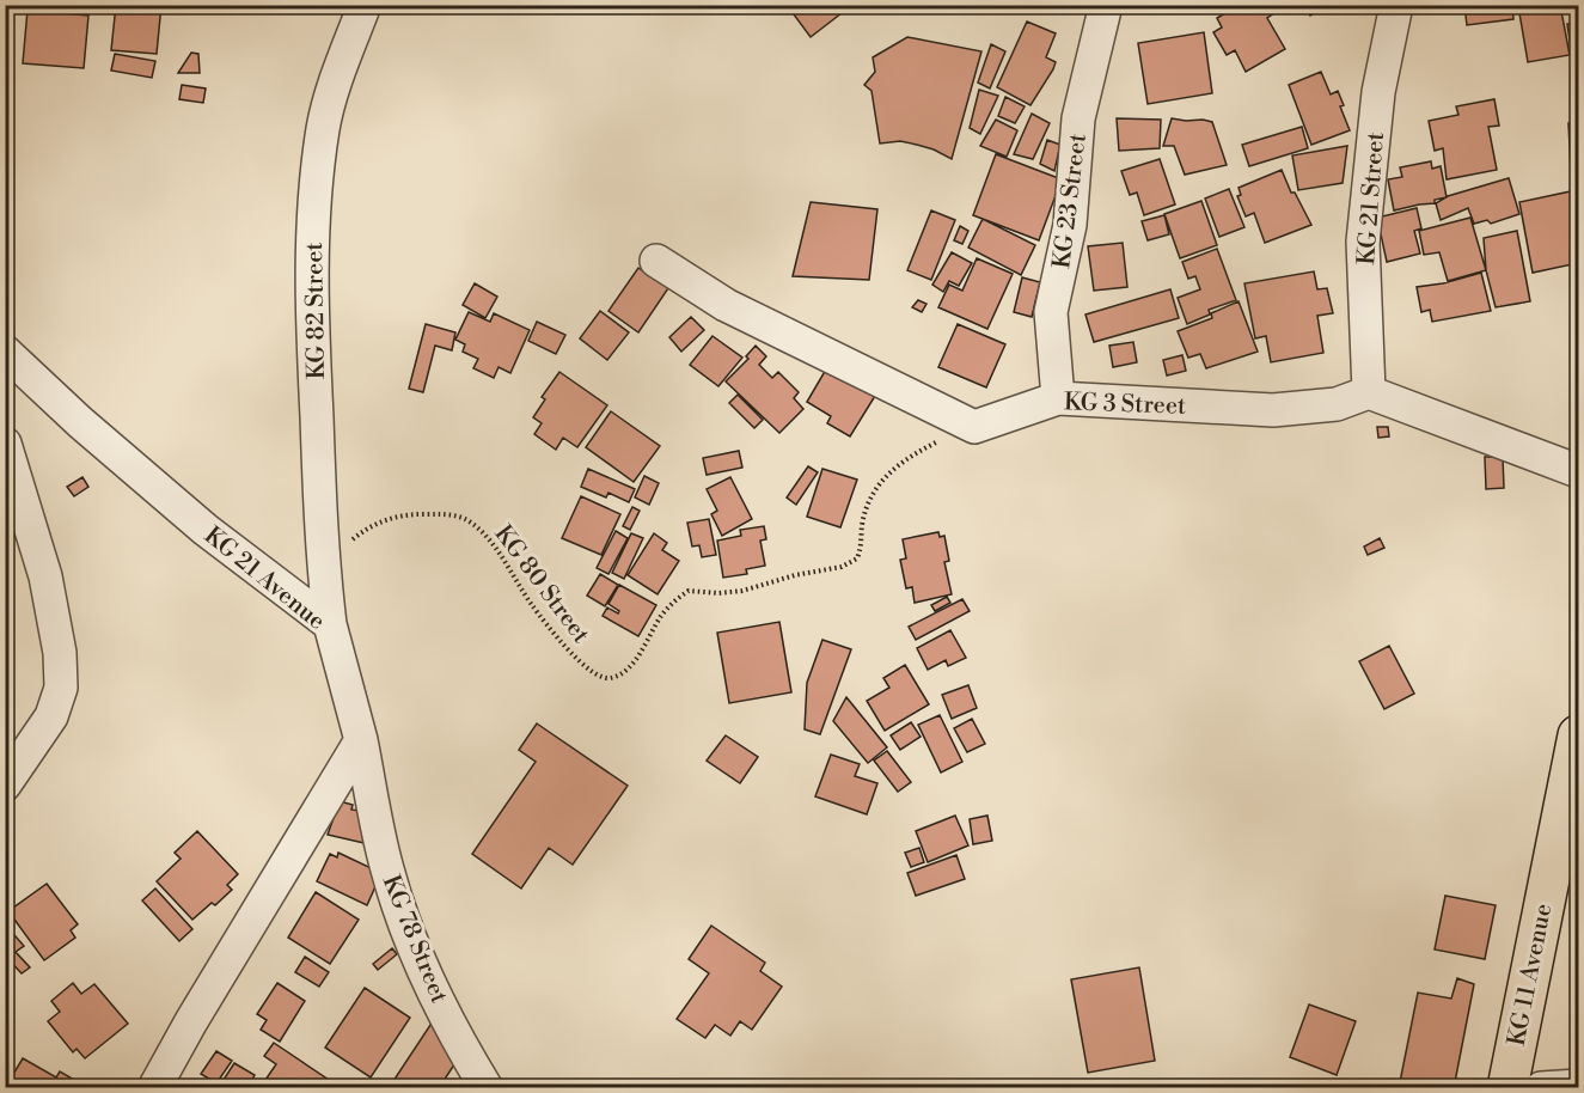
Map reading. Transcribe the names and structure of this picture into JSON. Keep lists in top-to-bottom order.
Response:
{
  "streets": {
    "main road": ["KG 11 Avenue"],
    "street": [
      "KG 21 Street",
      "KG 23 Street",
      "KG 82 Street",
      "KG 3 Street",
      "KG 21 Avenue",
      "KG 78 Street"
    ],
    "path": ["KG 80 Street"]
  },
  "crossings": [
    ["KG 21 Street", "KG 3 Street"],
    ["KG 23 Street", "KG 3 Street"],
    ["KG 82 Street", "KG 21 Avenue"],
    ["KG 82 Street", "KG 80 Street"],
    ["KG 3 Street", "KG 80 Street"],
    ["KG 21 Avenue", "KG 78 Street"]
  ]
}
